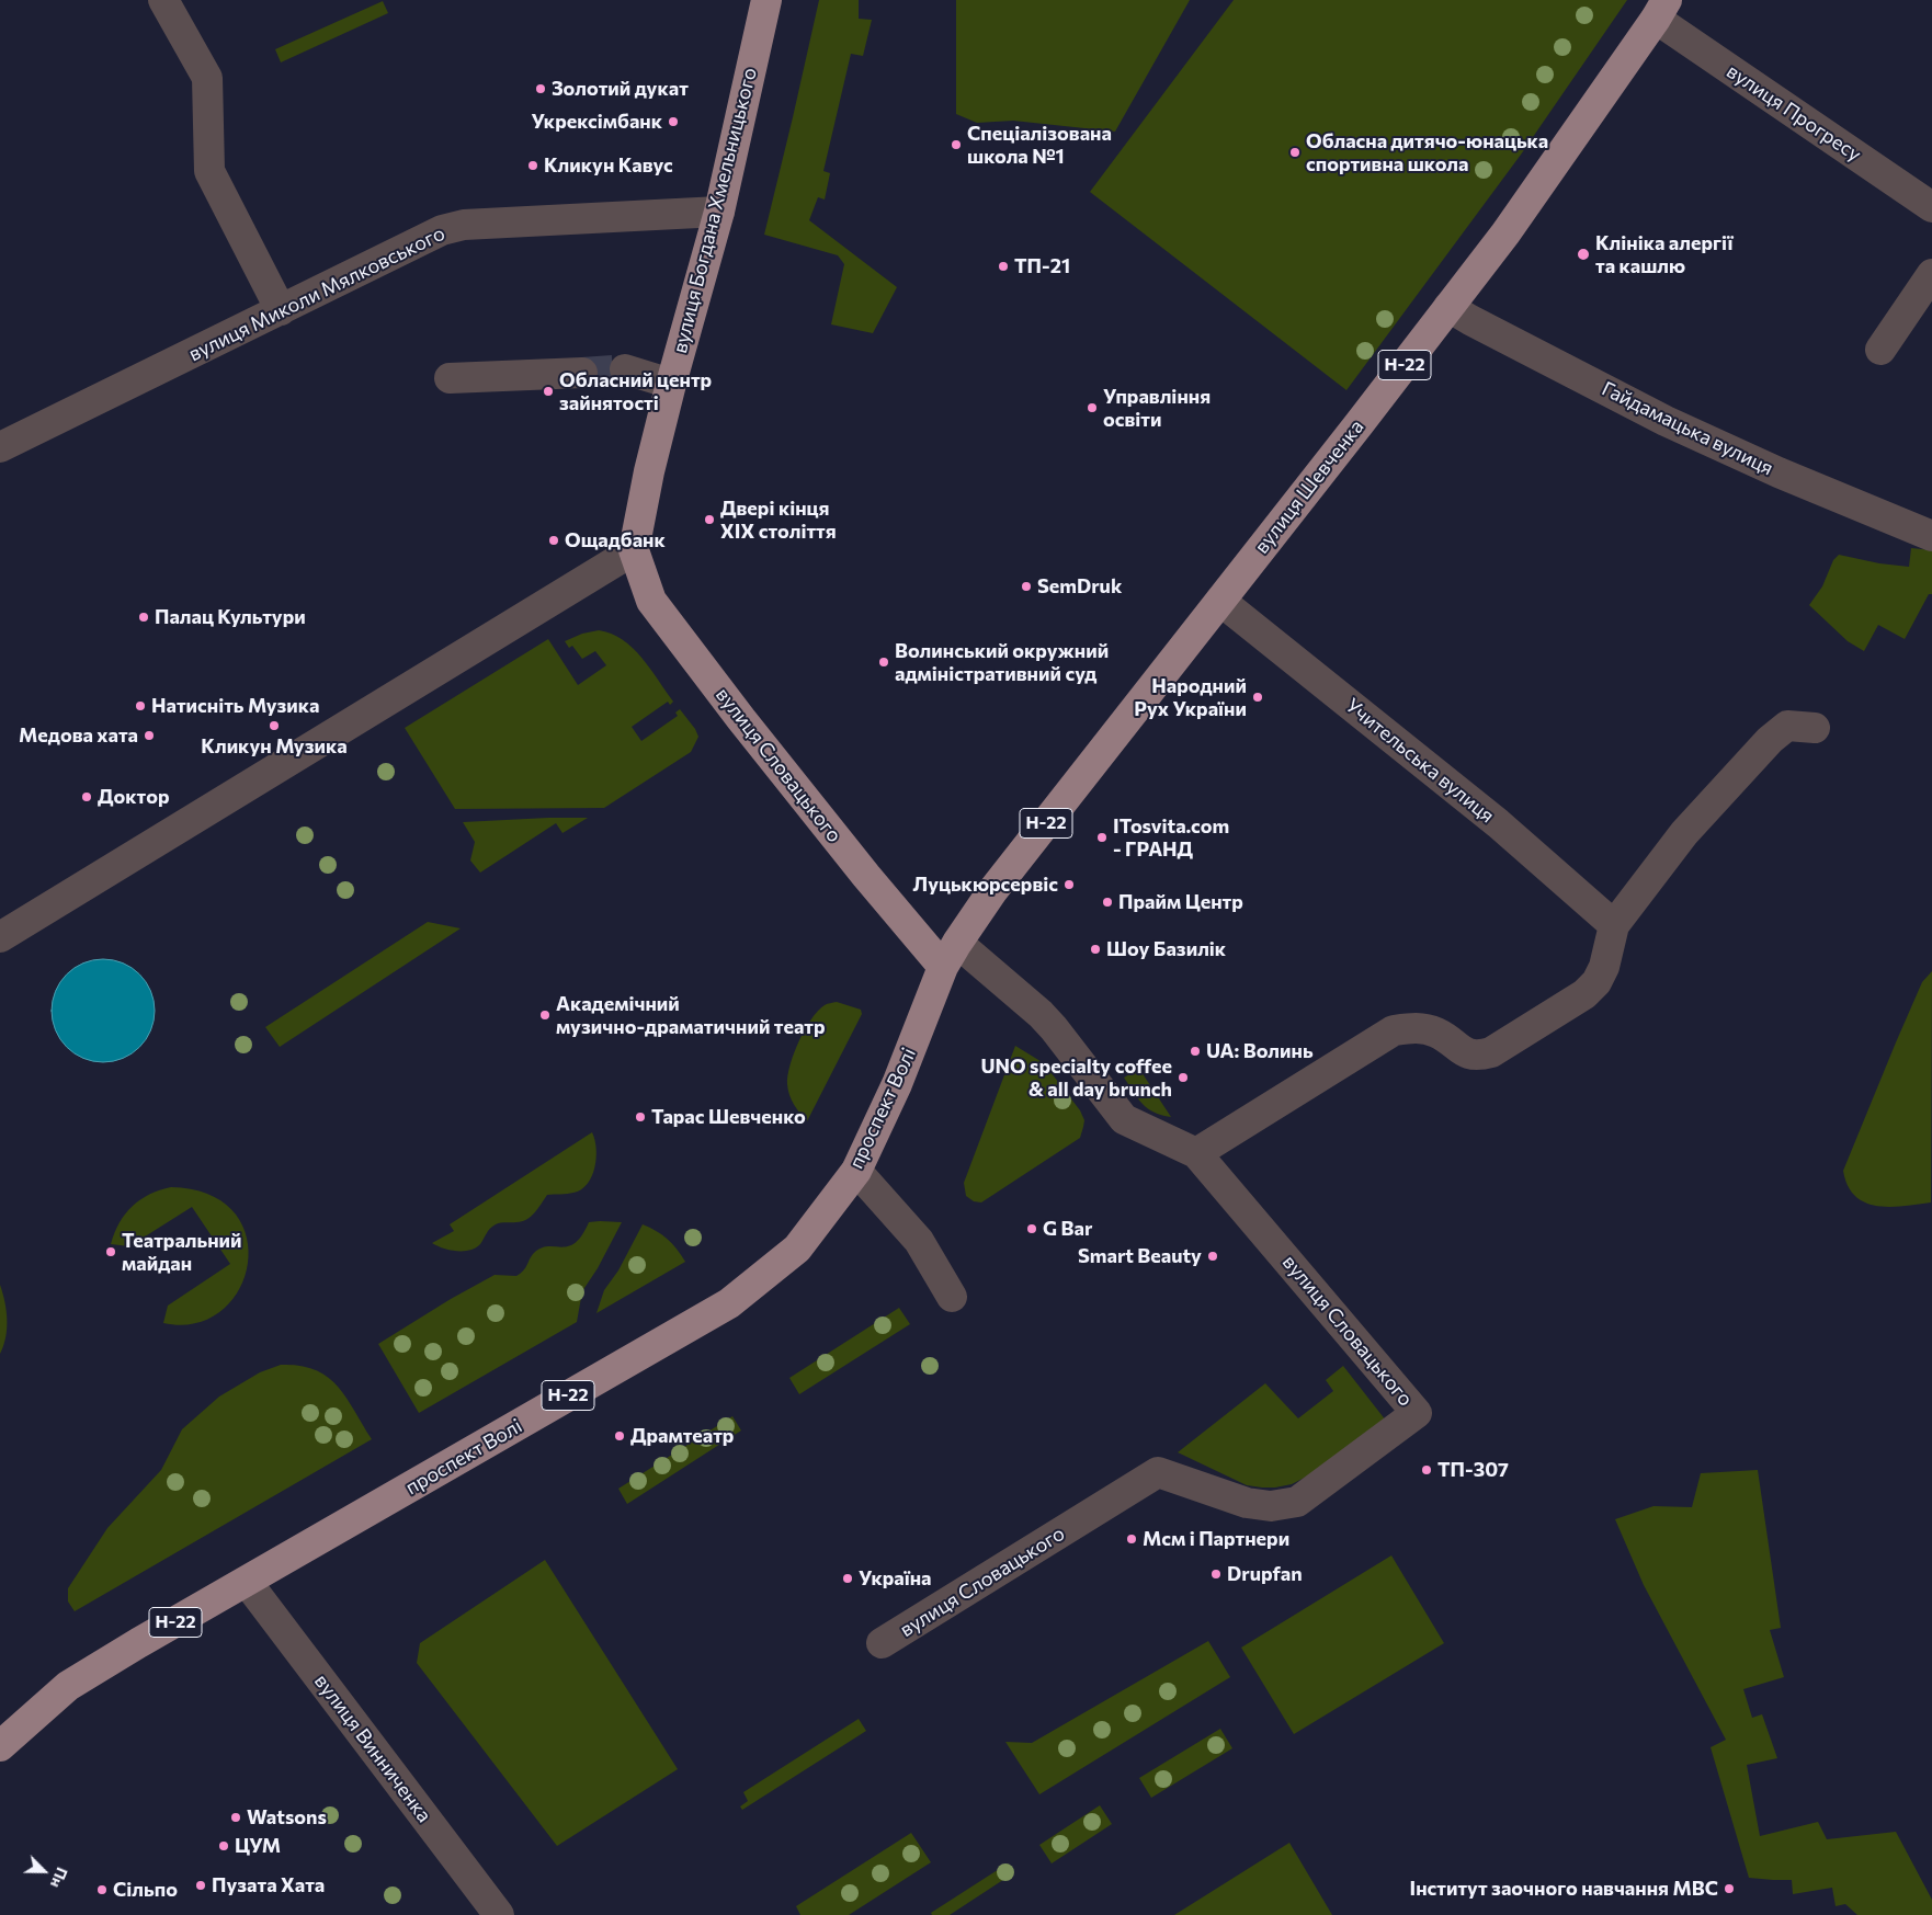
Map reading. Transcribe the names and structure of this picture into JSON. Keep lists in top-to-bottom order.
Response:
{
  "streets": {
    "main road": [
      "вулиця Богдана Хмельницького",
      "Н-22",
      "вулиця Шевченка",
      "вулиця Словацького",
      "проспект Волі"
    ],
    "street": [
      "вулиця Прогресу",
      "вулиця Миколи Мялковського",
      "Гайдамацька вулиця",
      "Учительська вулиця",
      "вулиця Винниченка"
    ]
  },
  "crossings": [
    ["вулиця Прогресу", "вулиця Шевченка"],
    ["вулиця Богдана Хмельницького", "вулиця Миколи Мялковського"],
    ["вулиця Богдана Хмельницького", "вулиця Словацького"],
    ["Гайдамацька вулиця", "вулиця Шевченка"],
    ["вулиця Шевченка", "Учительська вулиця"],
    ["вулиця Шевченка", "вулиця Словацького"],
    ["вулиця Шевченка", "проспект Волі"],
    ["вулиця Словацького", "проспект Волі"],
    ["проспект Волі", "вулиця Винниченка"]
  ],
  "places": [
    "Золотий дукат",
    "Укрексімбанк",
    "Спеціалізована школа №1",
    "Обласна дитячо-юнацька спортивна школа",
    "Кликун Кавус",
    "Клініка алергії та кашлю",
    "ТП-21",
    "Обласний центр зайнятості",
    "Управління освіти",
    "Двері кінця ХІХ століття",
    "Ощадбанк",
    "SemDruk",
    "Палац Культури",
    "Волинський окружний адміністративний суд",
    "Народний Рух України",
    "Натисніть Музика",
    "Кликун Музика",
    "Медова хата",
    "Доктор",
    "ITosvita.com - ГРАНД",
    "Луцькюрсервіс",
    "Прайм Центр",
    "Шоу Базилік",
    "Академічний музично-драматичний театр",
    "UA: Волинь",
    "UNO specialty coffee & all day brunch",
    "Тарас Шевченко",
    "G Bar",
    "Театральний майдан",
    "Smart Beauty",
    "Драмтеатр",
    "ТП-307",
    "Мсм і Партнери",
    "Drupfan",
    "Україна",
    "Watsons",
    "ЦУМ",
    "Пузата Хата",
    "Інститут заочного навчання МВС",
    "Сільпо"
  ],
  "north": "bottom right"
}
